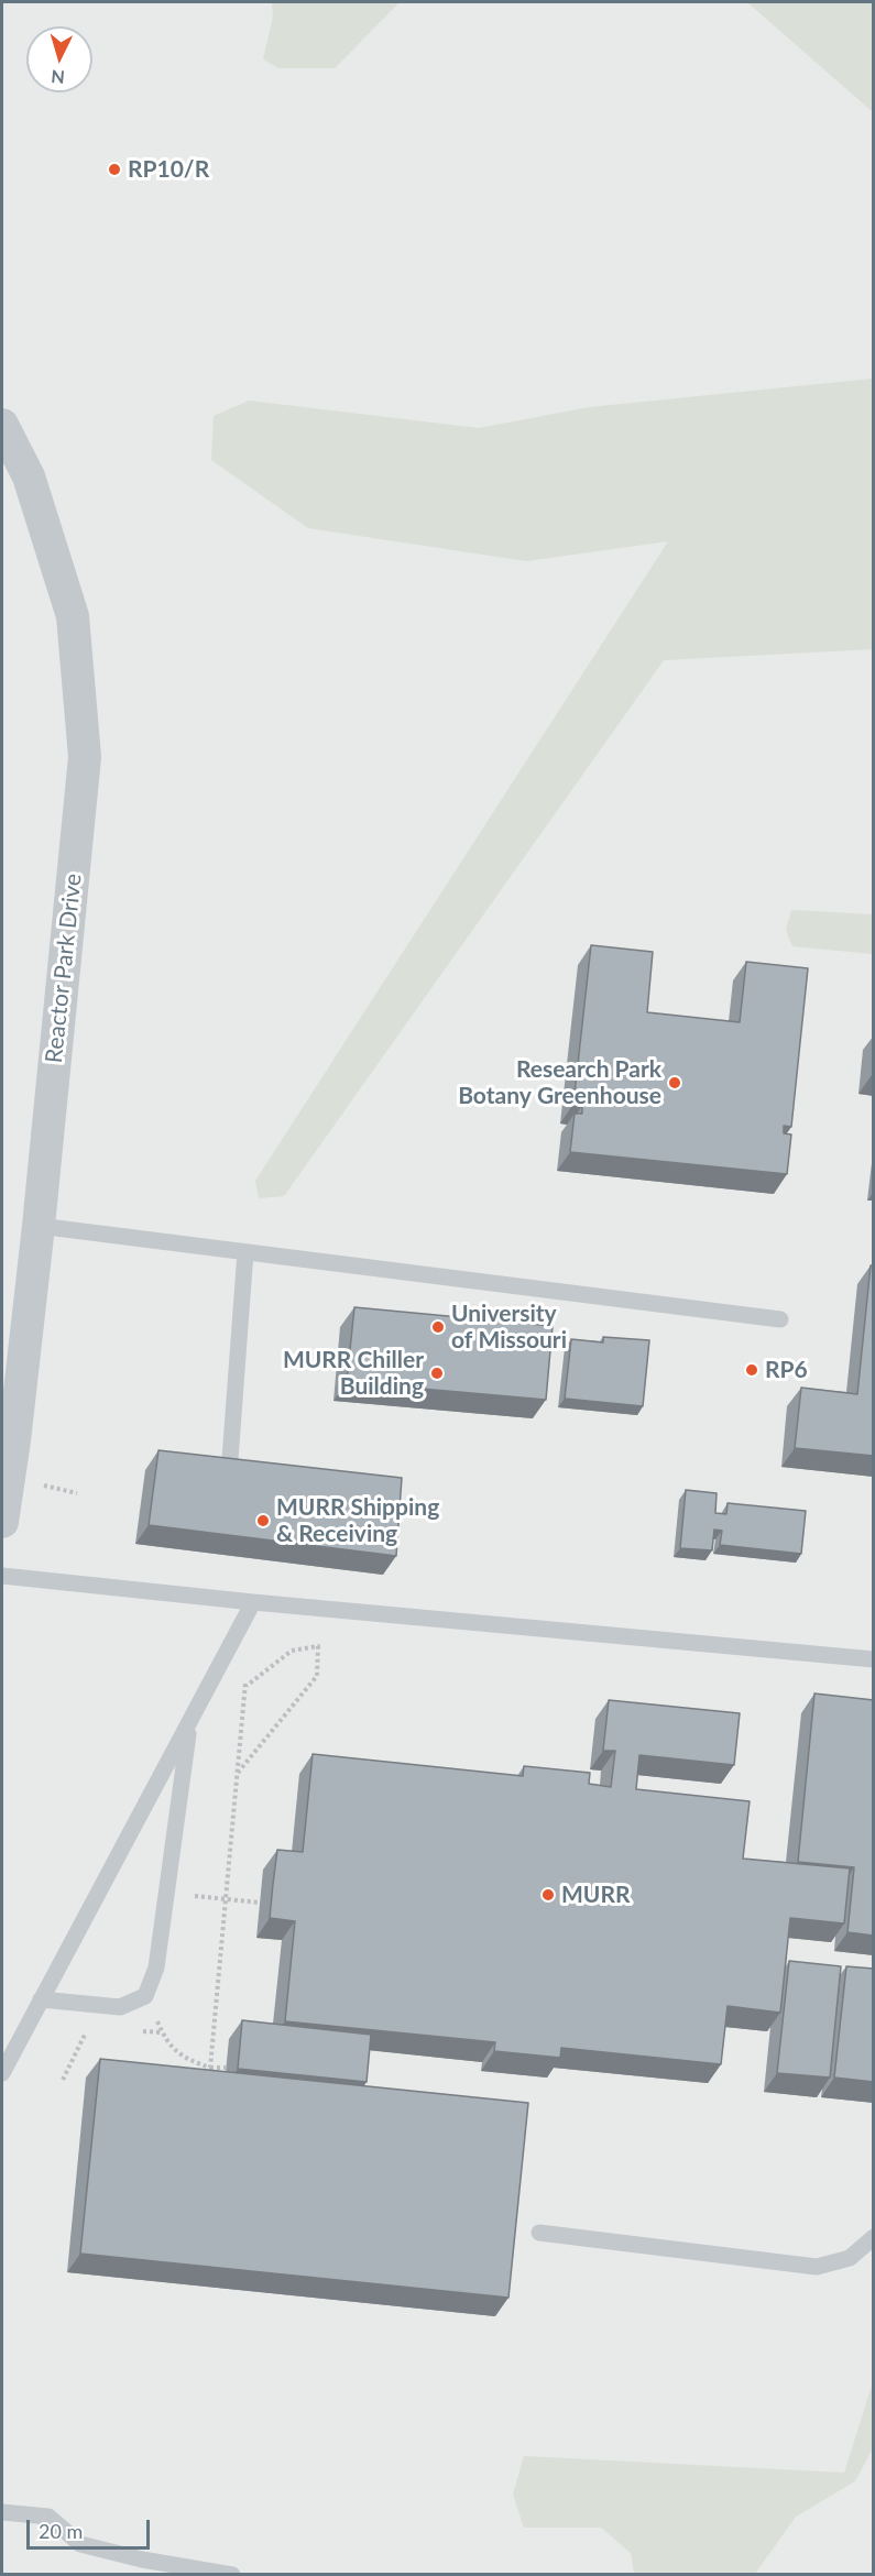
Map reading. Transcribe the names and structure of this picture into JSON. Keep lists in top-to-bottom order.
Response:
{
  "streets": {
    "street": ["Reactor Park Drive"]
  },
  "places": [
    "RP10/R",
    "Research Park Botany Greenhouse",
    "University of Missouri",
    "RP6",
    "MURR Chiller Building",
    "MURR Shipping & Receiving",
    "MURR"
  ],
  "scale_bar": "20 m",
  "north": "bottom"
}
